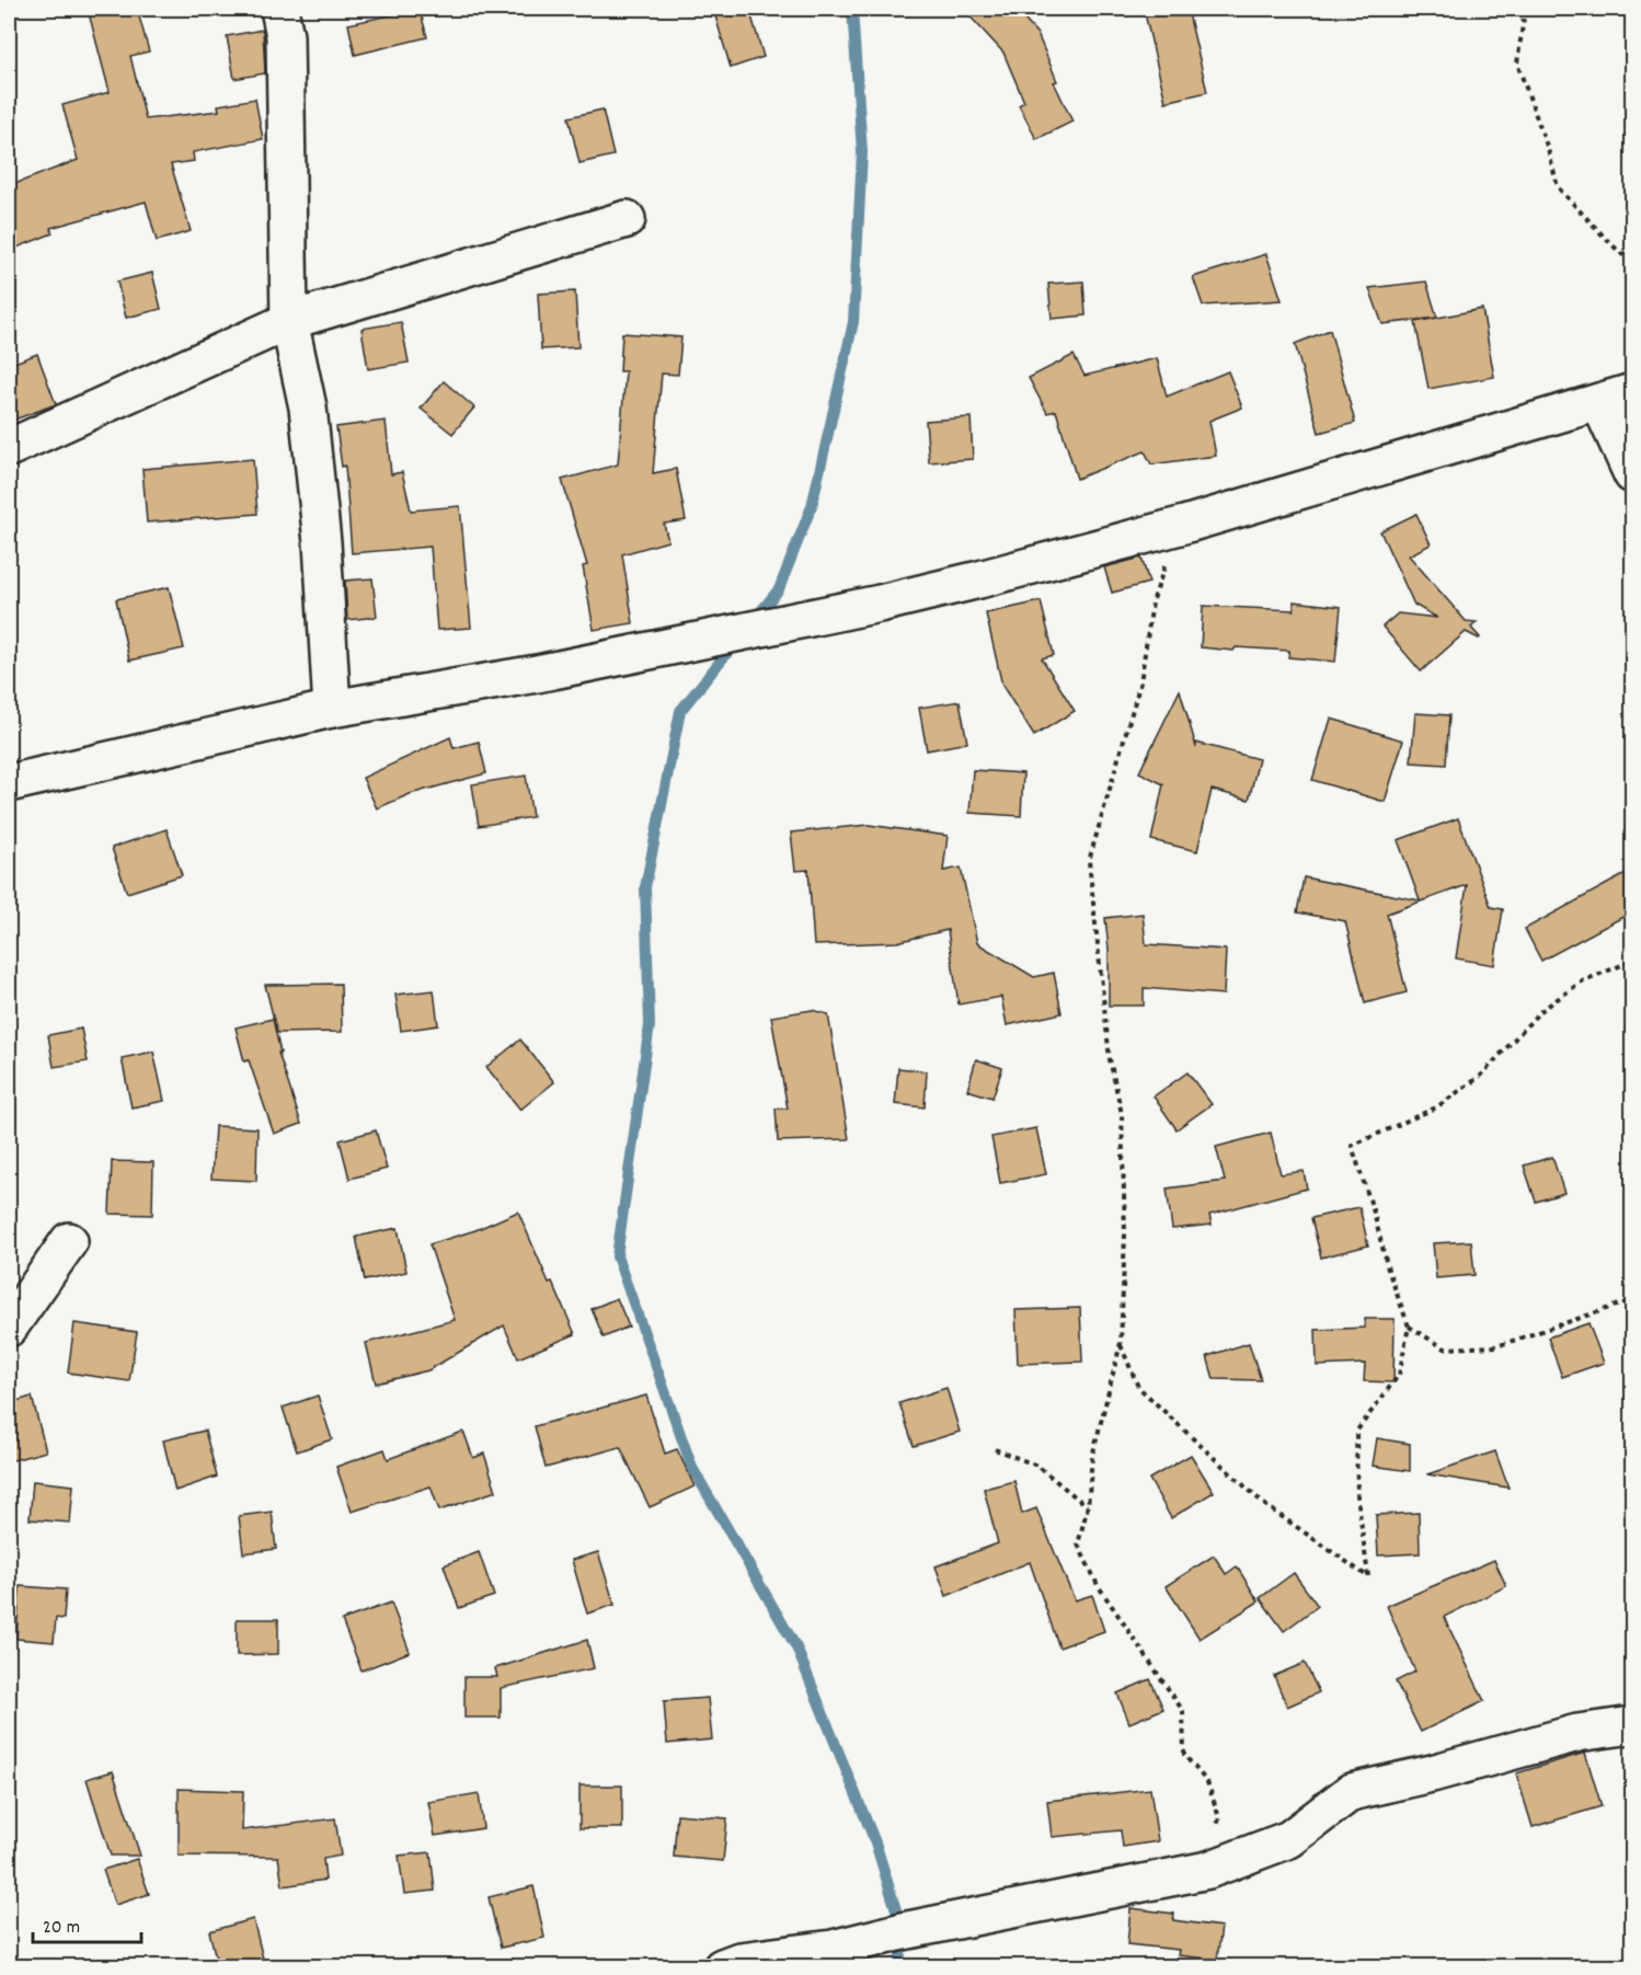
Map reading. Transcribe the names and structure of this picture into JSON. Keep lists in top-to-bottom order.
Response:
{
  "scale_bar": "20 m"
}
